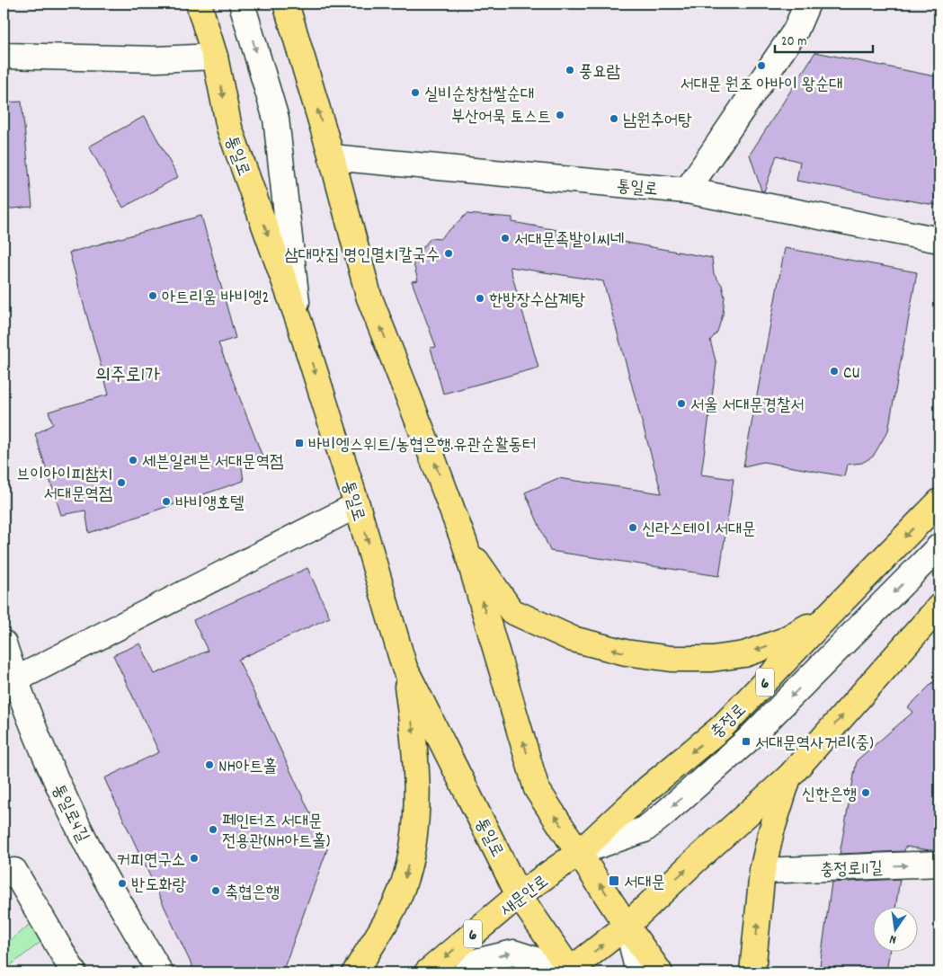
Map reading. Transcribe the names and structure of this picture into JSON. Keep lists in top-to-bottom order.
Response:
{
  "streets": {
    "main road": [
      "통일로",
      "6",
      "충정로",
      "새문안로"
    ],
    "street": ["통일로4길", "충정로11길"]
  },
  "crossings": [
    ["통일로", "새문안로"],
    ["충정로", "새문안로"]
  ],
  "one_way": ["충정로11길", "새문안로"],
  "districts": ["의주로1가"],
  "places": {
    "other": [
      "서대문 원조 아바이 왕순대",
      "풍요람",
      "실비순창찹쌀순대",
      "부산어묵 토스트",
      "남원추어탕",
      "서대문족발이씨네",
      "삼대맛집 명인멸치칼국수",
      "아트리움 바비엥2",
      "한방장수삼계탕",
      "CU",
      "서울 서대문경찰서",
      "세븐일레븐 서대문역점",
      "브이아이피참치 서대문역점",
      "바비앵호텔",
      "신라스테이 서대문",
      "NH아트홀",
      "신한은행",
      "페인터즈 서대문 전용관(NH아트홀)",
      "커피연구소",
      "반도화랑",
      "축협은행"
    ],
    "transit": ["바비엥스위트/농협은행.유관순활동터", "서대문역사거리(중)", "서대문"]
  },
  "scale_bar": "20 m",
  "north": "bottom"
}
